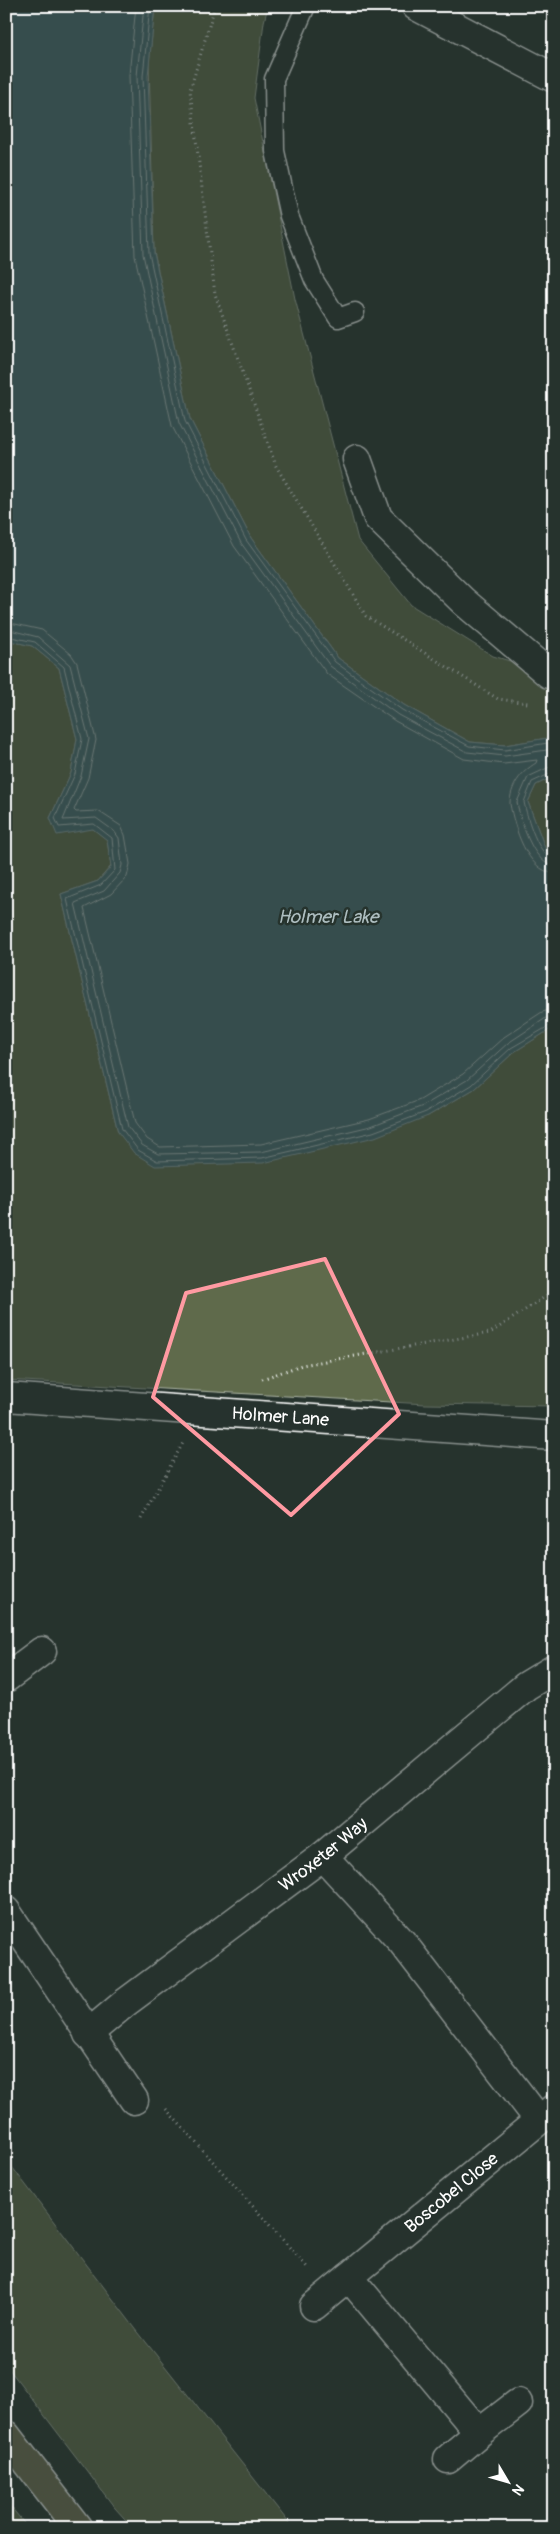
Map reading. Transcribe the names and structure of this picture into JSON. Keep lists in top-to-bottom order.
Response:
{
  "streets": {
    "street": ["Holmer Lane", "Wroxeter Way", "Boscobel Close"]
  },
  "water": ["Holmer Lake"],
  "north": "bottom right"
}
